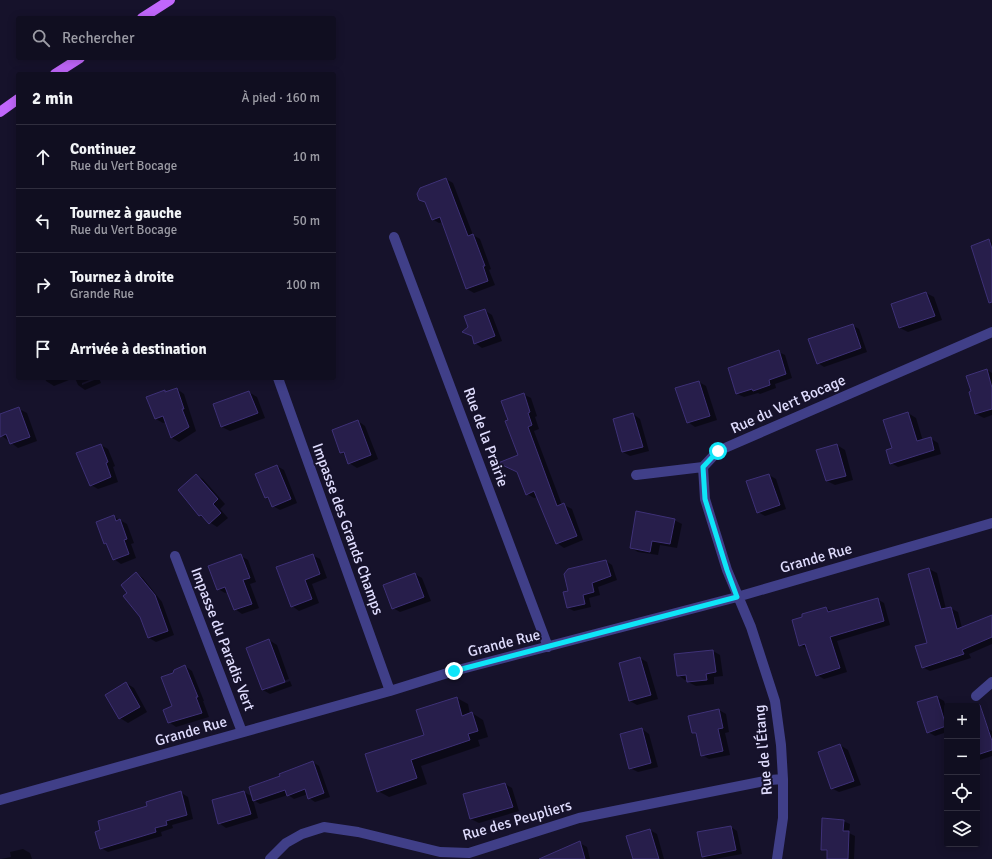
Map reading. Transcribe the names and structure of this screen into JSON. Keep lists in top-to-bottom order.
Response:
{
  "streets": {
    "street": [
      "Rue du Vert Bocage",
      "Rue de la Prairie",
      "Impasse des Grands Champs",
      "Grande Rue",
      "Impasse du Paradis Vert",
      "Rue de l'Étang",
      "Rue des Peupliers"
    ]
  },
  "crossings": [
    ["Rue de la Prairie", "Grande Rue"],
    ["Impasse des Grands Champs", "Grande Rue"],
    ["Grande Rue", "Impasse du Paradis Vert"],
    ["Grande Rue", "Rue de l'Étang"],
    ["Rue de l'Étang", "Rue des Peupliers"]
  ],
  "page": {
    "search": "Rechercher",
    "heading": ["2 min", "À pied · 160 m"],
    "list": [
      ["Continuez", "Rue du Vert Bocage", "10 m"],
      ["Tournez à gauche", "Rue du Vert Bocage", "50 m"],
      ["Tournez à droite", "Grande Rue", "100 m"],
      "Arrivée à destination"
    ],
    "map_buttons": ["+", "−"]
  }
}
